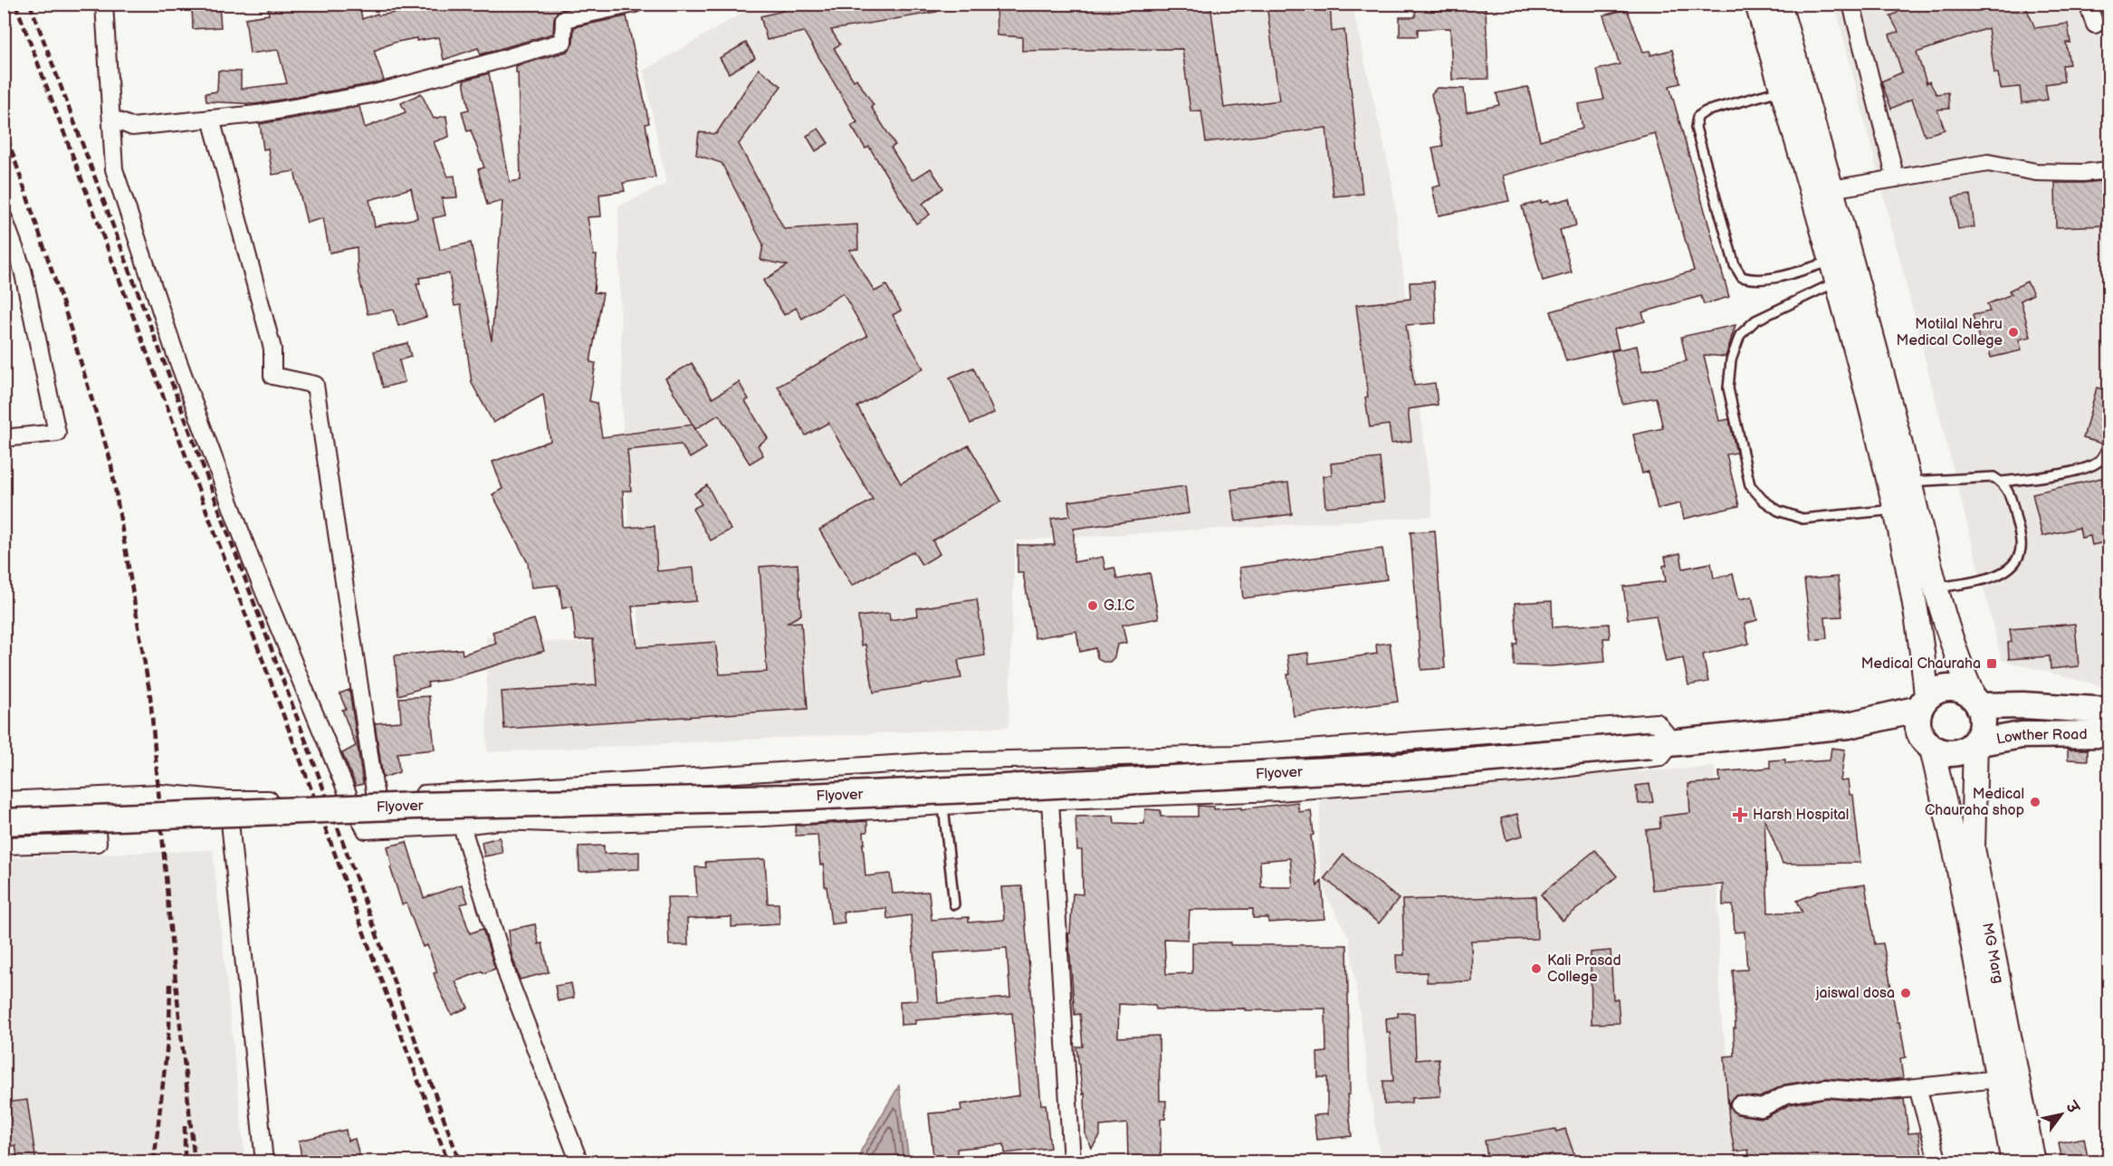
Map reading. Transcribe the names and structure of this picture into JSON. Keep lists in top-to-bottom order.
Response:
{
  "streets": {
    "main road": ["Lowther Road", "Flyover", "MG Marg"]
  },
  "crossings": [
    ["Lowther Road", "MG Marg"]
  ],
  "places": {
    "other": [
      "Motilal Nehru Medical College",
      "G.I.C",
      "Medical Chauraha shop",
      "Kali Prasad College",
      "jaiswal dosa"
    ],
    "transit": ["Medical Chauraha"],
    "health": ["Harsh Hospital"]
  },
  "north": "top right"
}
